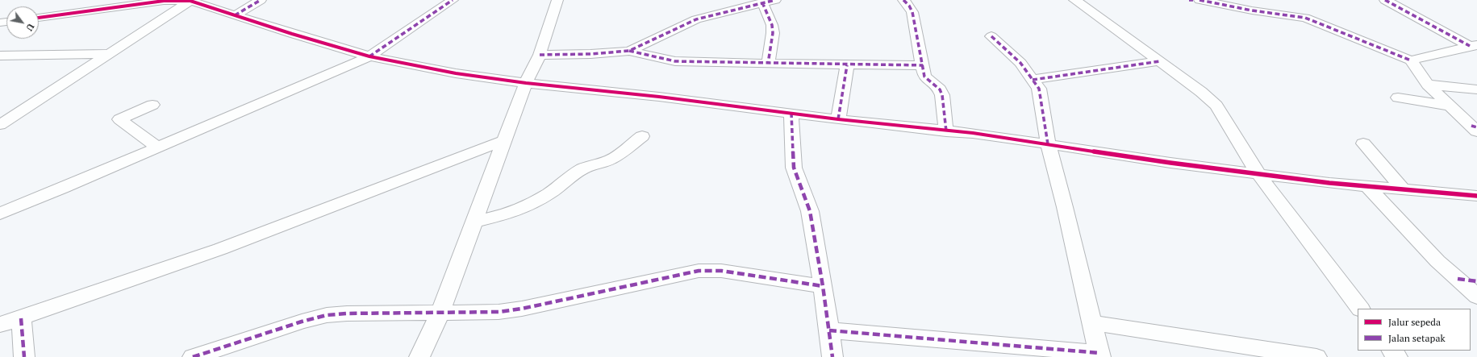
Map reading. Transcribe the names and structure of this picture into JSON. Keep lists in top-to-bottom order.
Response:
{
  "legend": ["Jalur sepeda", "Jalan setapak"],
  "north": "bottom right"
}
